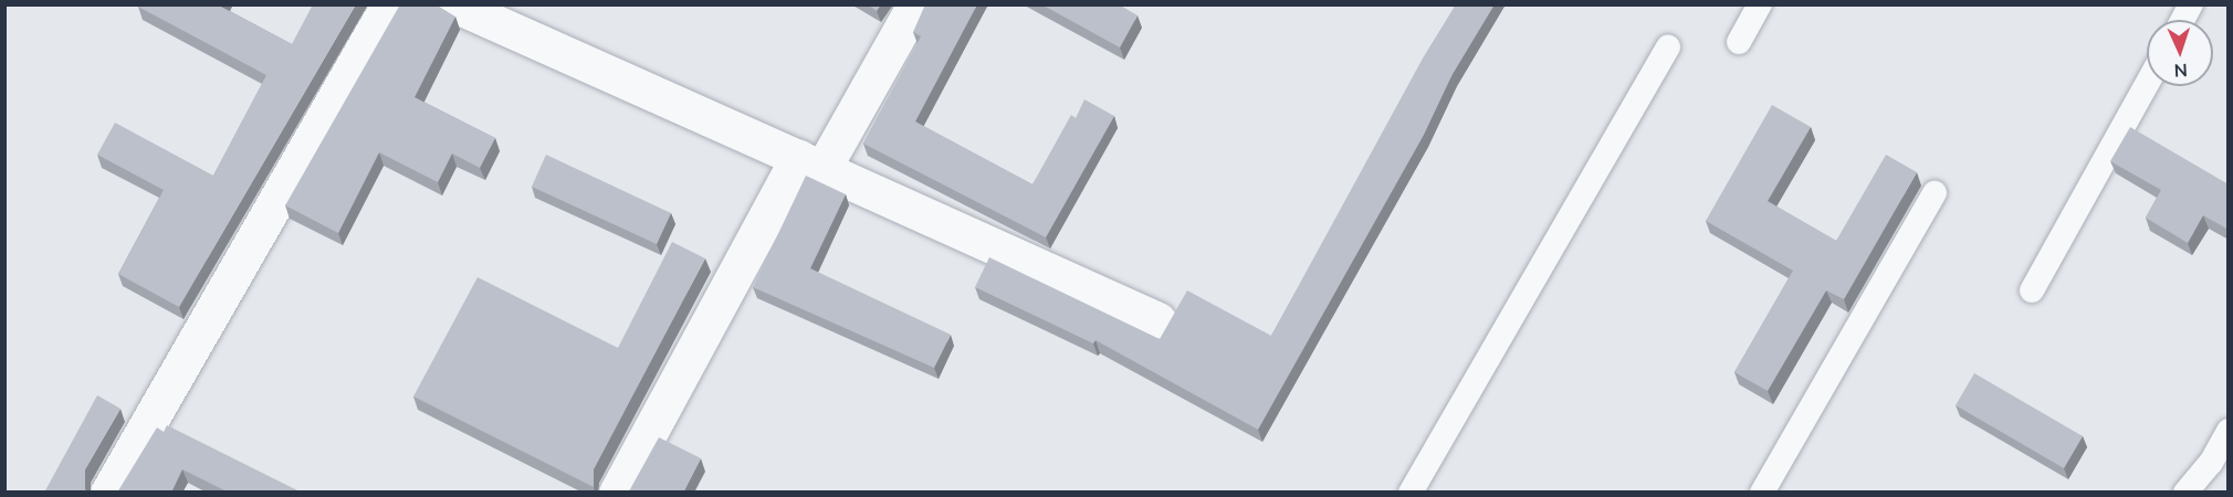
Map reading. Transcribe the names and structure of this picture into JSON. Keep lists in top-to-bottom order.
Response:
{
  "north": "bottom"
}
